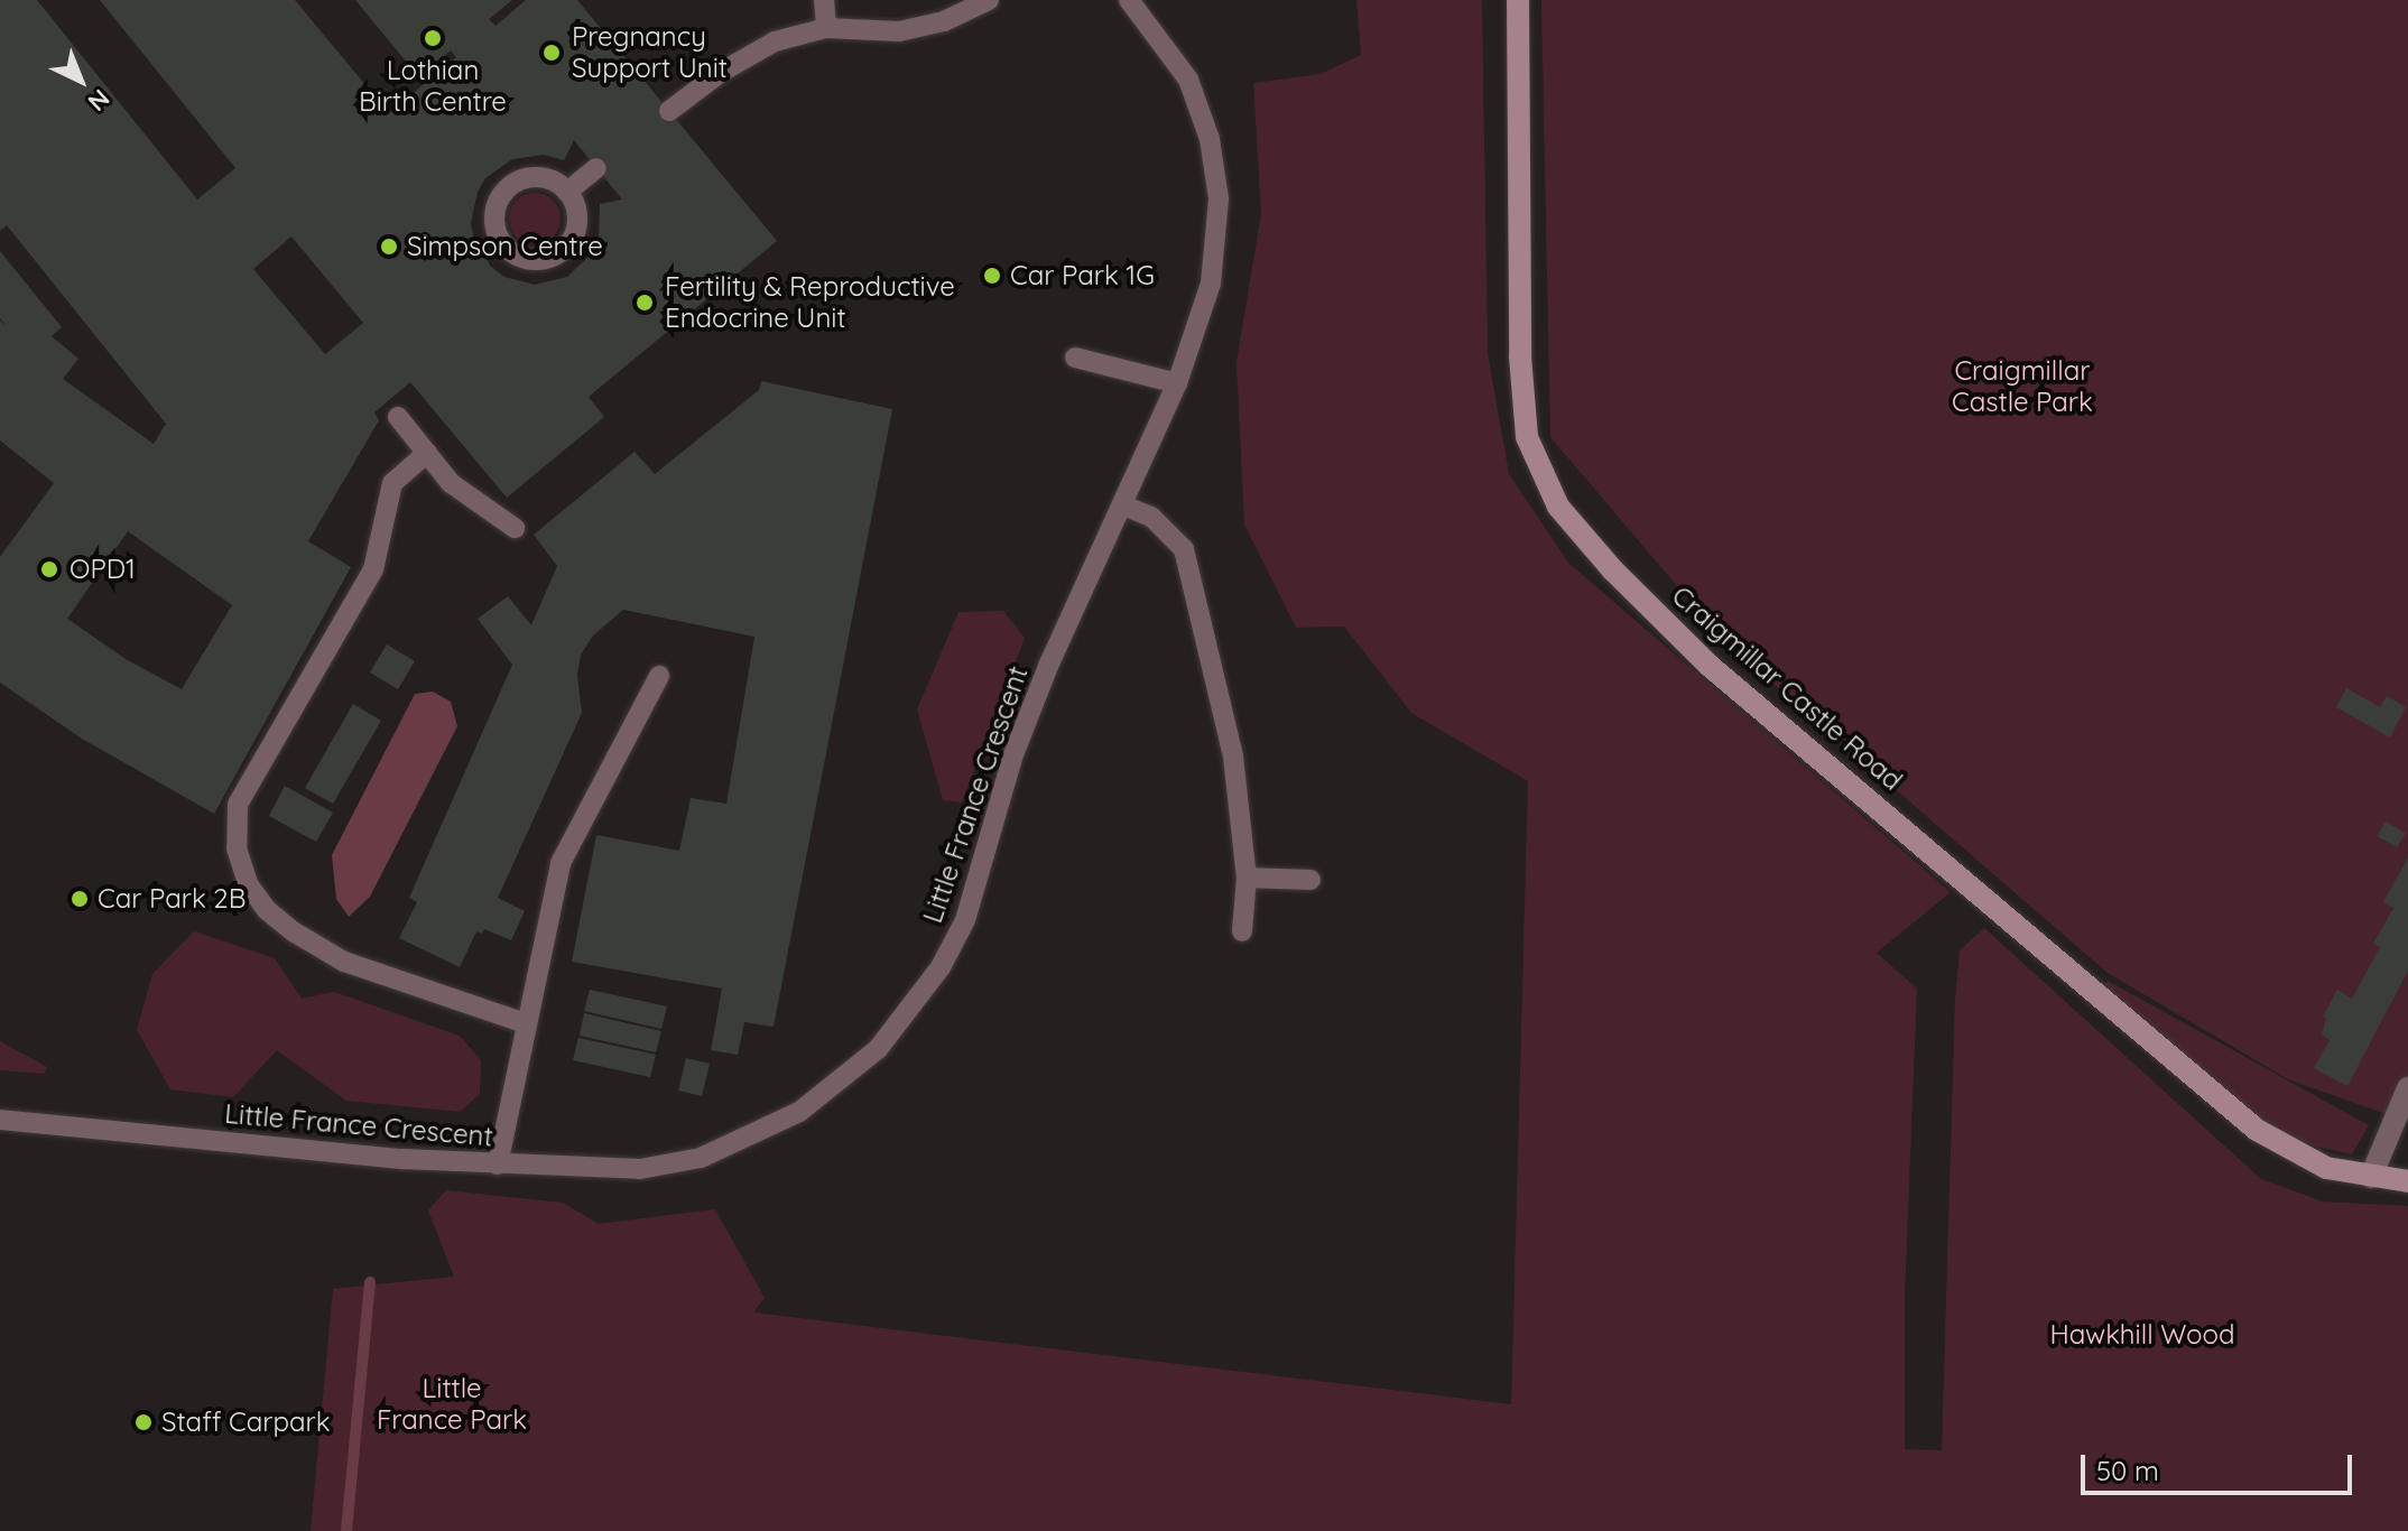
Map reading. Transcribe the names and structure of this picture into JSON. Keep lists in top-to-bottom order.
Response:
{
  "streets": {
    "street": ["Craigmillar Castle Road"],
    "lane": ["Little France Crescent"]
  },
  "parks": ["Craigmillar Castle Park", "Hawkhill Wood", "Little France Park"],
  "places": [
    "Lothian Birth Centre",
    "Pregnancy Support Unit",
    "Simpson Centre",
    "Car Park 1G",
    "Fertility & Reproductive Endocrine Unit",
    "OPD1",
    "Car Park 2B",
    "Staff Carpark"
  ],
  "scale_bar": "50 m",
  "north": "bottom right"
}
